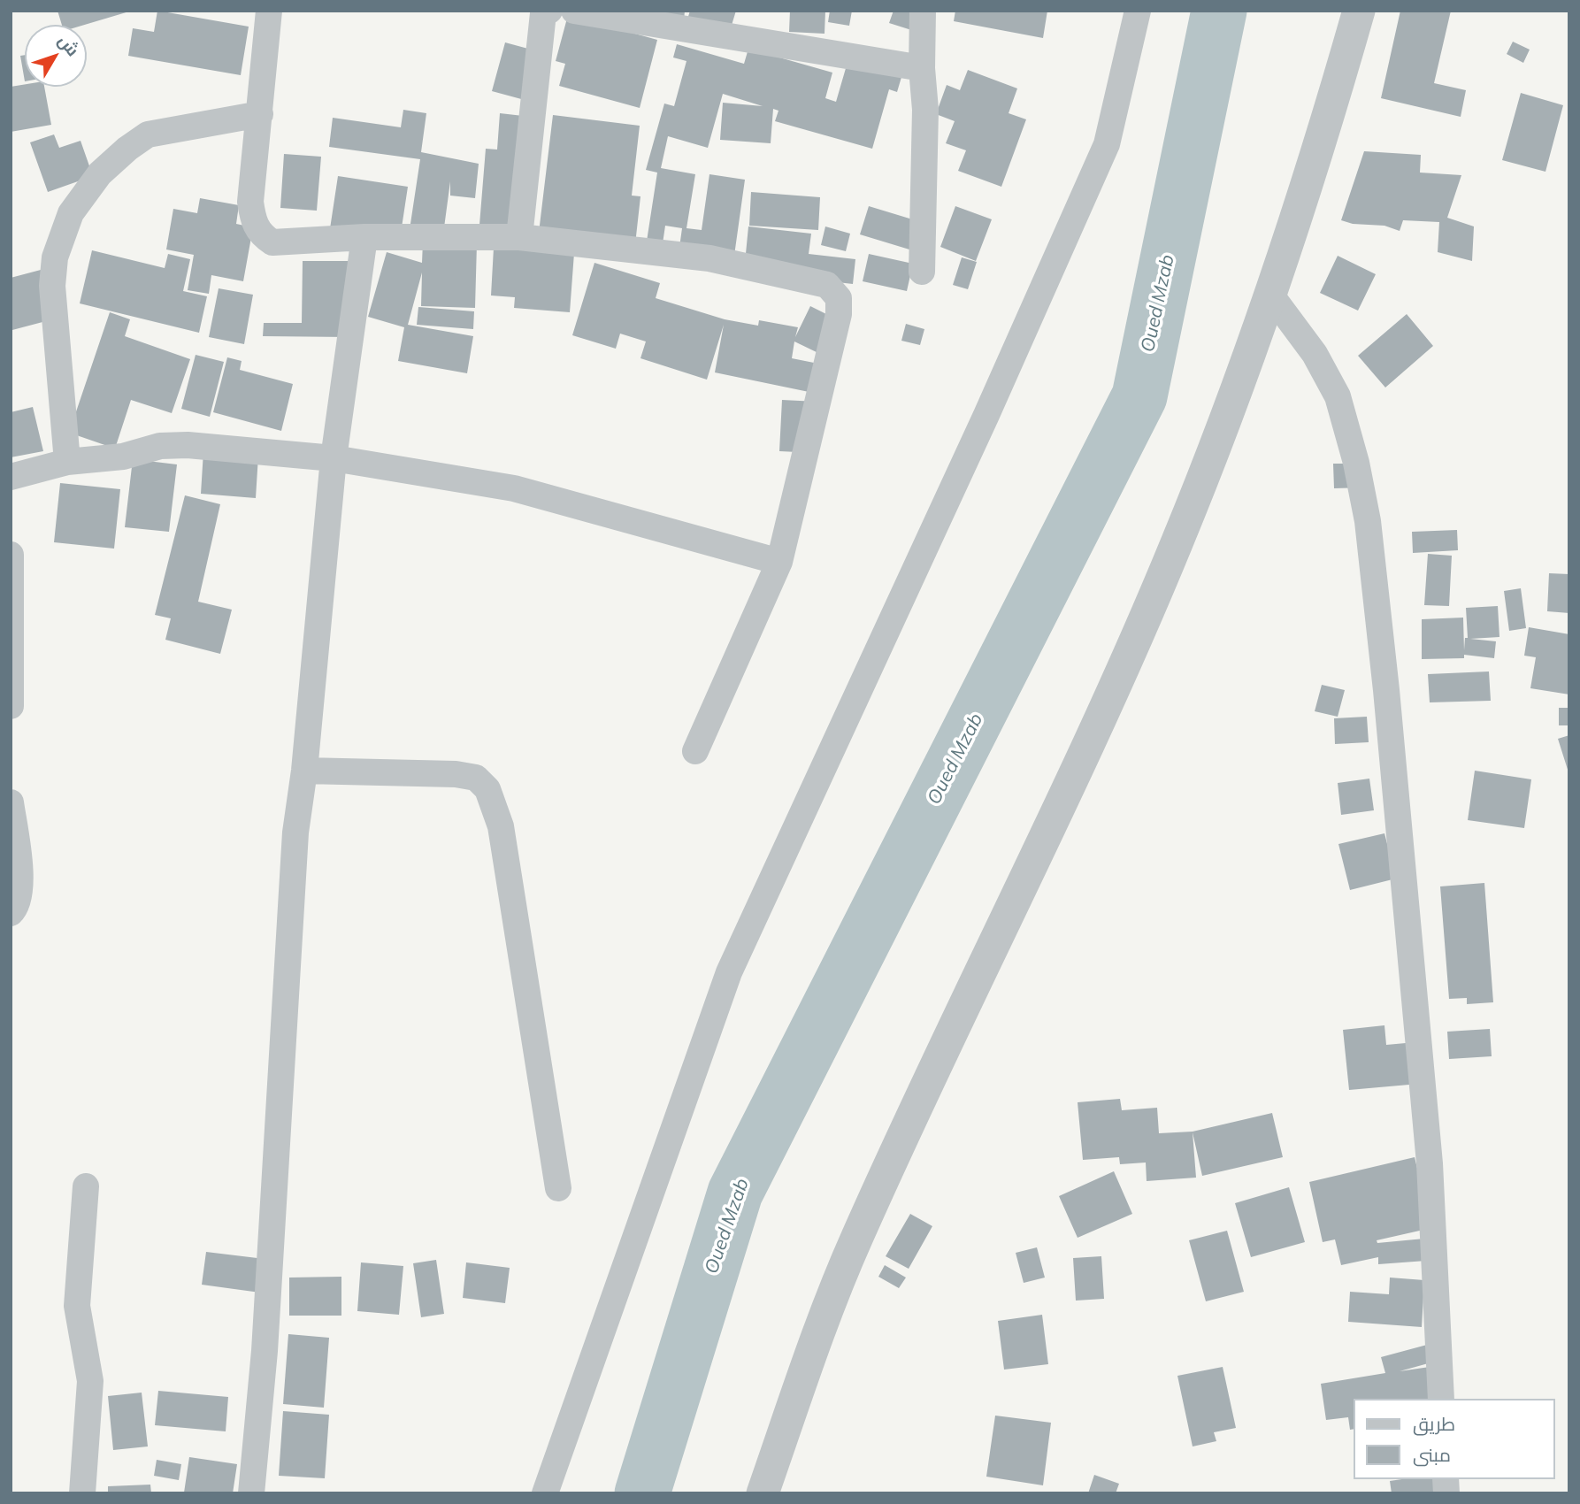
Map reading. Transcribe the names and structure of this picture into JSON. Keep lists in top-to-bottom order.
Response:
{
  "water": ["Oued Mzab"],
  "legend": ["طريق", "مبنى"],
  "north": "top right"
}
